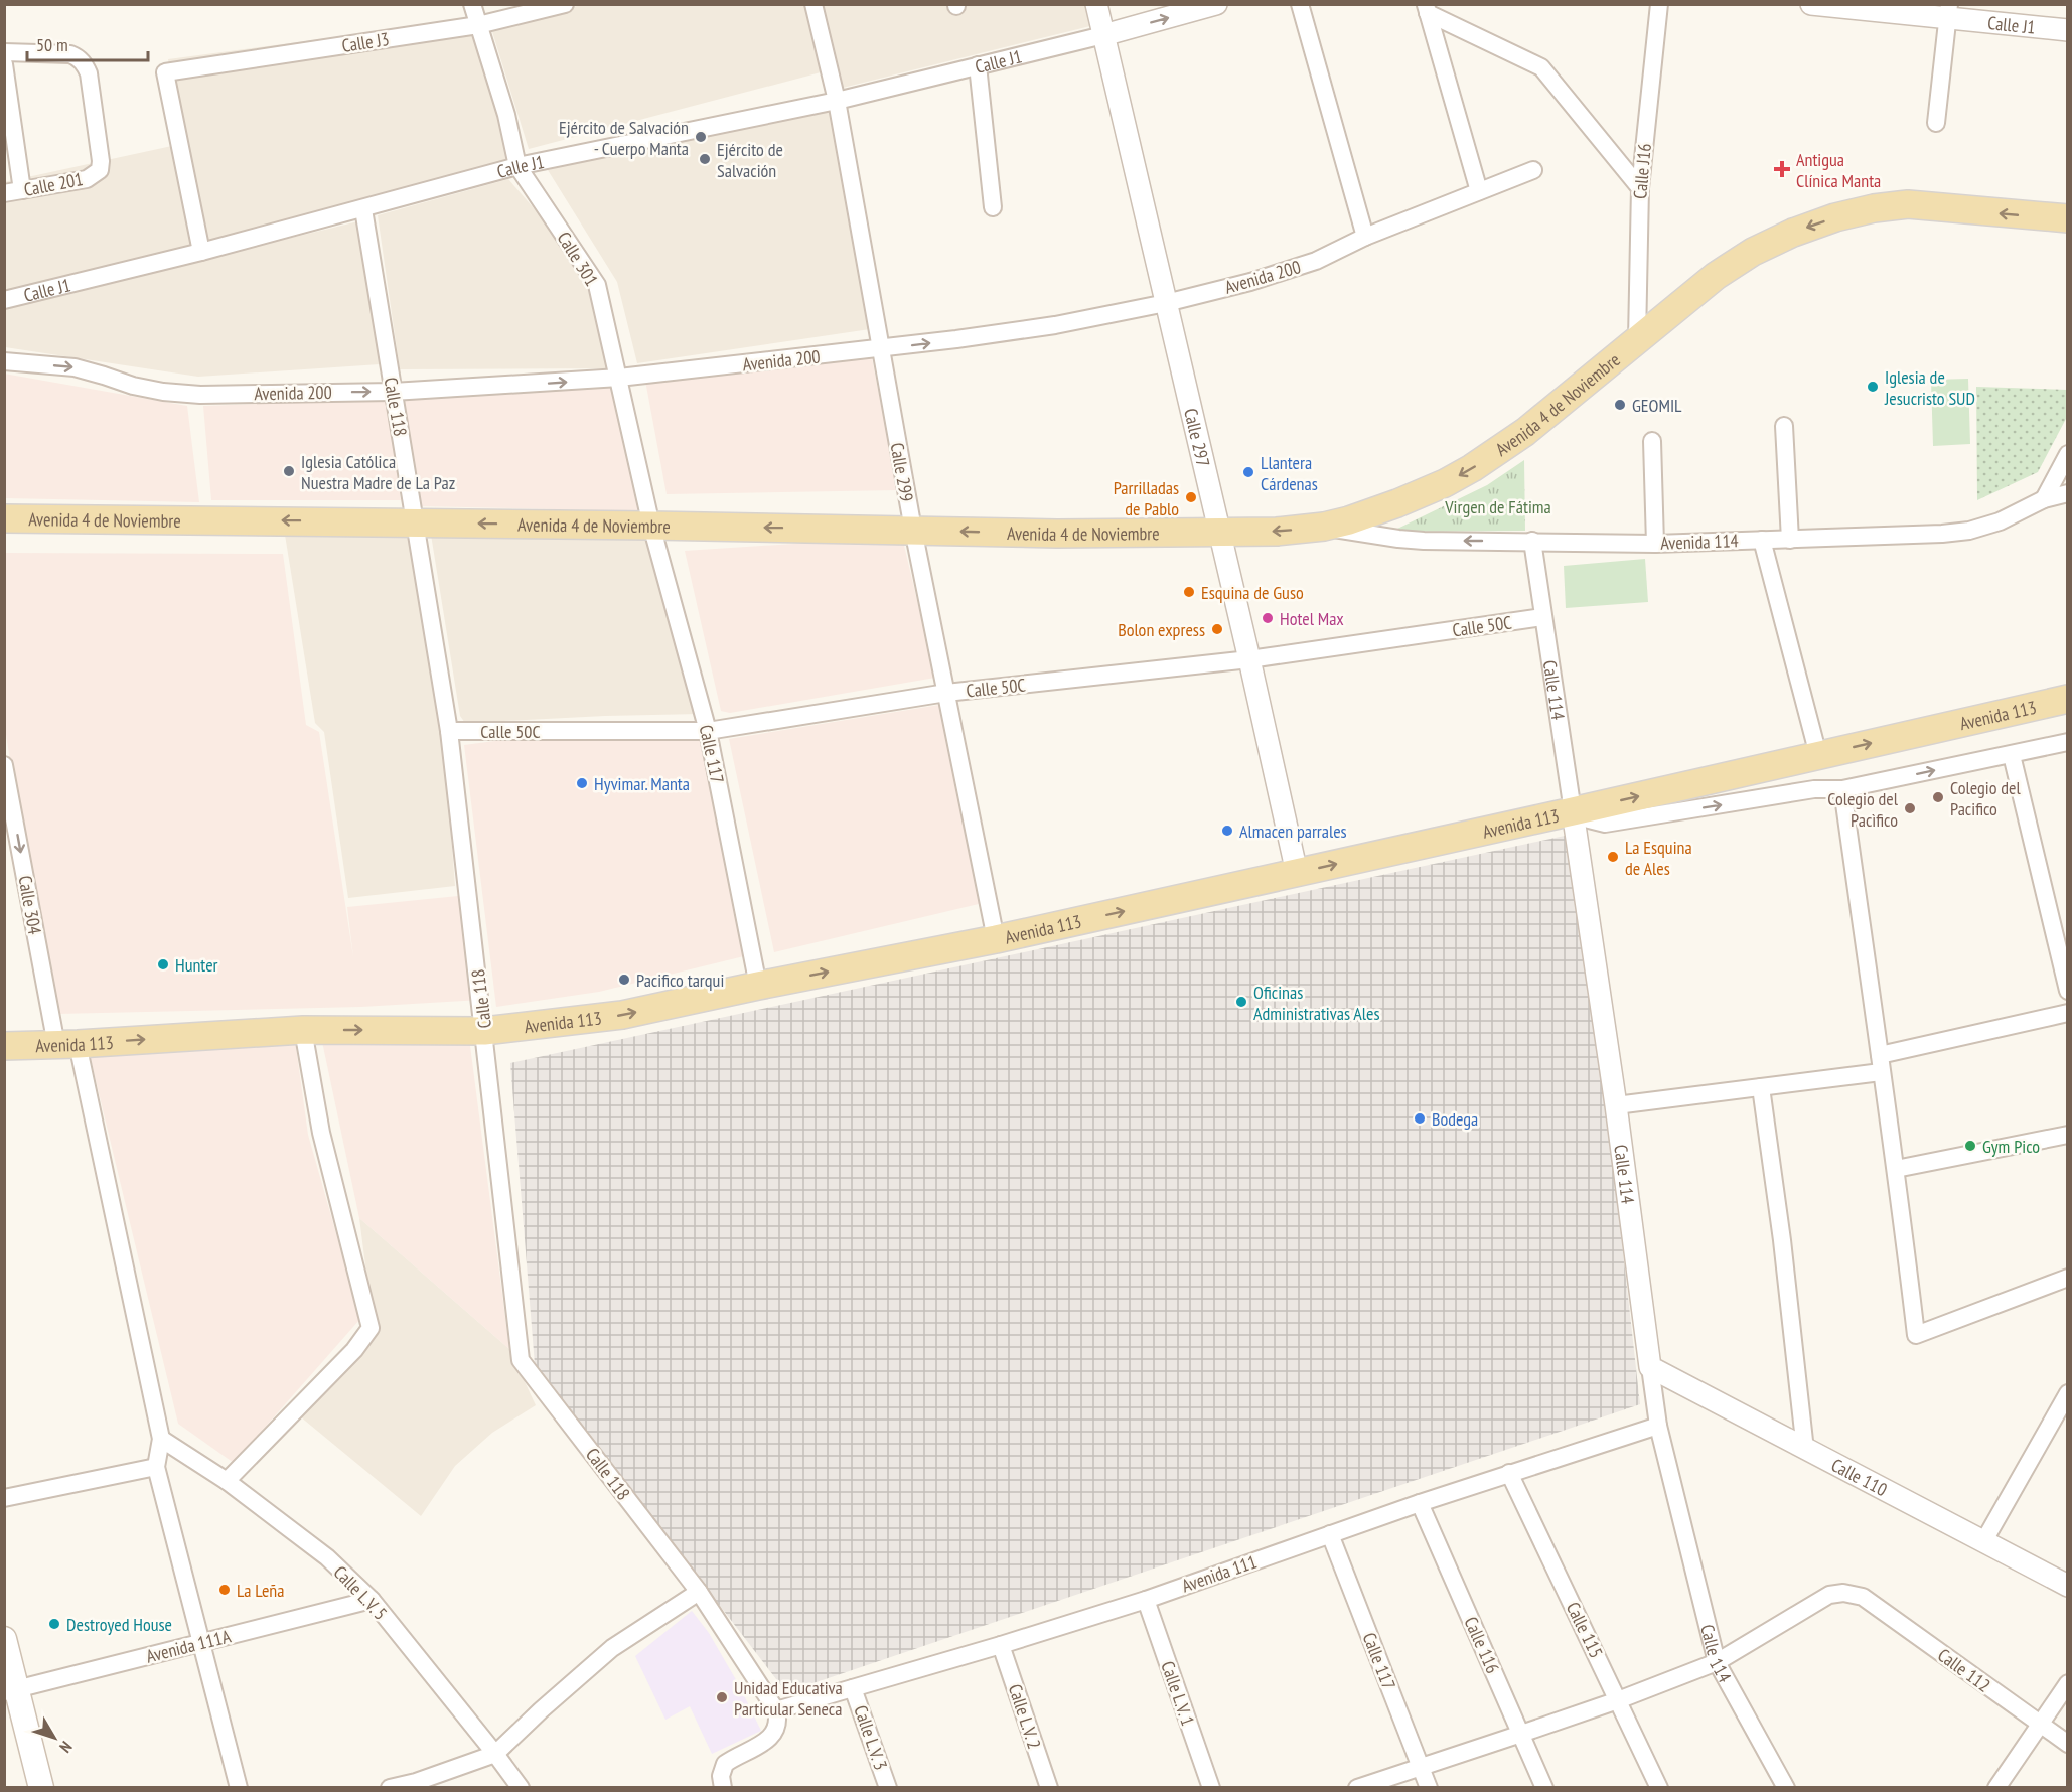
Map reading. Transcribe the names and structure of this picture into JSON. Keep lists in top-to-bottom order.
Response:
{
  "streets": {
    "main road": ["Avenida 4 de Noviembre", "Avenida 113"],
    "street": [
      "Calle J1",
      "Calle J3",
      "Calle J16",
      "Calle 201",
      "Calle 301",
      "Avenida 200",
      "Calle 118",
      "Calle 297",
      "Calle 299",
      "Avenida 114",
      "Calle 50C",
      "Calle 114",
      "Calle 117",
      "Calle 304",
      "Calle 110",
      "Avenida 111",
      "Calle L.V. 5",
      "Calle 115",
      "Calle 116",
      "Avenida 111A",
      "Calle 112",
      "Calle L.V. 1",
      "Calle L.V. 2",
      "Calle L.V. 3"
    ]
  },
  "crossings": [
    ["Calle J1", "Calle J3"],
    ["Calle J1", "Calle 301"],
    ["Calle J1", "Calle 118"],
    ["Calle J1", "Calle 297"],
    ["Calle J1", "Calle 299"],
    ["Calle J3", "Calle 301"],
    ["Calle J16", "Avenida 4 de Noviembre"],
    ["Calle 301", "Avenida 200"],
    ["Calle 301", "Avenida 4 de Noviembre"],
    ["Calle 301", "Calle 117"],
    ["Avenida 200", "Calle 118"],
    ["Avenida 200", "Calle 297"],
    ["Avenida 200", "Calle 299"],
    ["Avenida 4 de Noviembre", "Calle 118"],
    ["Avenida 4 de Noviembre", "Calle 297"],
    ["Avenida 4 de Noviembre", "Calle 299"],
    ["Avenida 4 de Noviembre", "Avenida 114"],
    ["Avenida 4 de Noviembre", "Calle 117"],
    ["Calle 118", "Calle 50C"],
    ["Calle 118", "Avenida 113"],
    ["Calle 118", "Avenida 111"],
    ["Calle 297", "Calle 50C"],
    ["Calle 297", "Avenida 113"],
    ["Calle 299", "Calle 50C"],
    ["Calle 299", "Avenida 113"],
    ["Avenida 114", "Calle 114"],
    ["Calle 50C", "Calle 114"],
    ["Calle 50C", "Calle 117"],
    ["Calle 114", "Avenida 113"],
    ["Calle 114", "Calle 110"],
    ["Calle 114", "Avenida 111"],
    ["Calle 114", "Calle 112"],
    ["Avenida 113", "Calle 117"],
    ["Avenida 113", "Calle 304"],
    ["Calle 117", "Avenida 111"],
    ["Calle 304", "Calle L.V. 5"],
    ["Avenida 111", "Calle 115"],
    ["Avenida 111", "Calle 116"],
    ["Avenida 111", "Calle L.V. 1"],
    ["Avenida 111", "Calle L.V. 2"],
    ["Avenida 111", "Calle L.V. 3"],
    ["Calle L.V. 5", "Avenida 111A"]
  ],
  "one_way": [
    "Avenida 200",
    "Avenida 4 de Noviembre",
    "Avenida 113",
    "Calle 304"
  ],
  "parks": ["Virgen de Fátima"],
  "places": {
    "other": [
      "Ejército de Salvación - Cuerpo Manta",
      "Ejército de Salvación",
      "Iglesia de Jesucristo SUD",
      "GEOMIL",
      "Iglesia Católica Nuestra Madre de La Paz",
      "Llantera Cárdenas",
      "Parrilladas de Pablo",
      "Esquina de Guso",
      "Hotel Max",
      "Bolon express",
      "Hyvimar. Manta",
      "Colegio del Pacifico",
      "Colegio del Pacìfico",
      "Almacen parrales",
      "La Esquina de Ales",
      "Hunter",
      "Pacifico tarqui",
      "Oficinas Administrativas Ales",
      "Bodega",
      "Gym Pico",
      "La Leña",
      "Destroyed House",
      "Unidad Educativa Particular Seneca"
    ],
    "health": ["Antigua Clínica Manta"]
  },
  "scale_bar": "50 m",
  "north": "bottom right"
}
